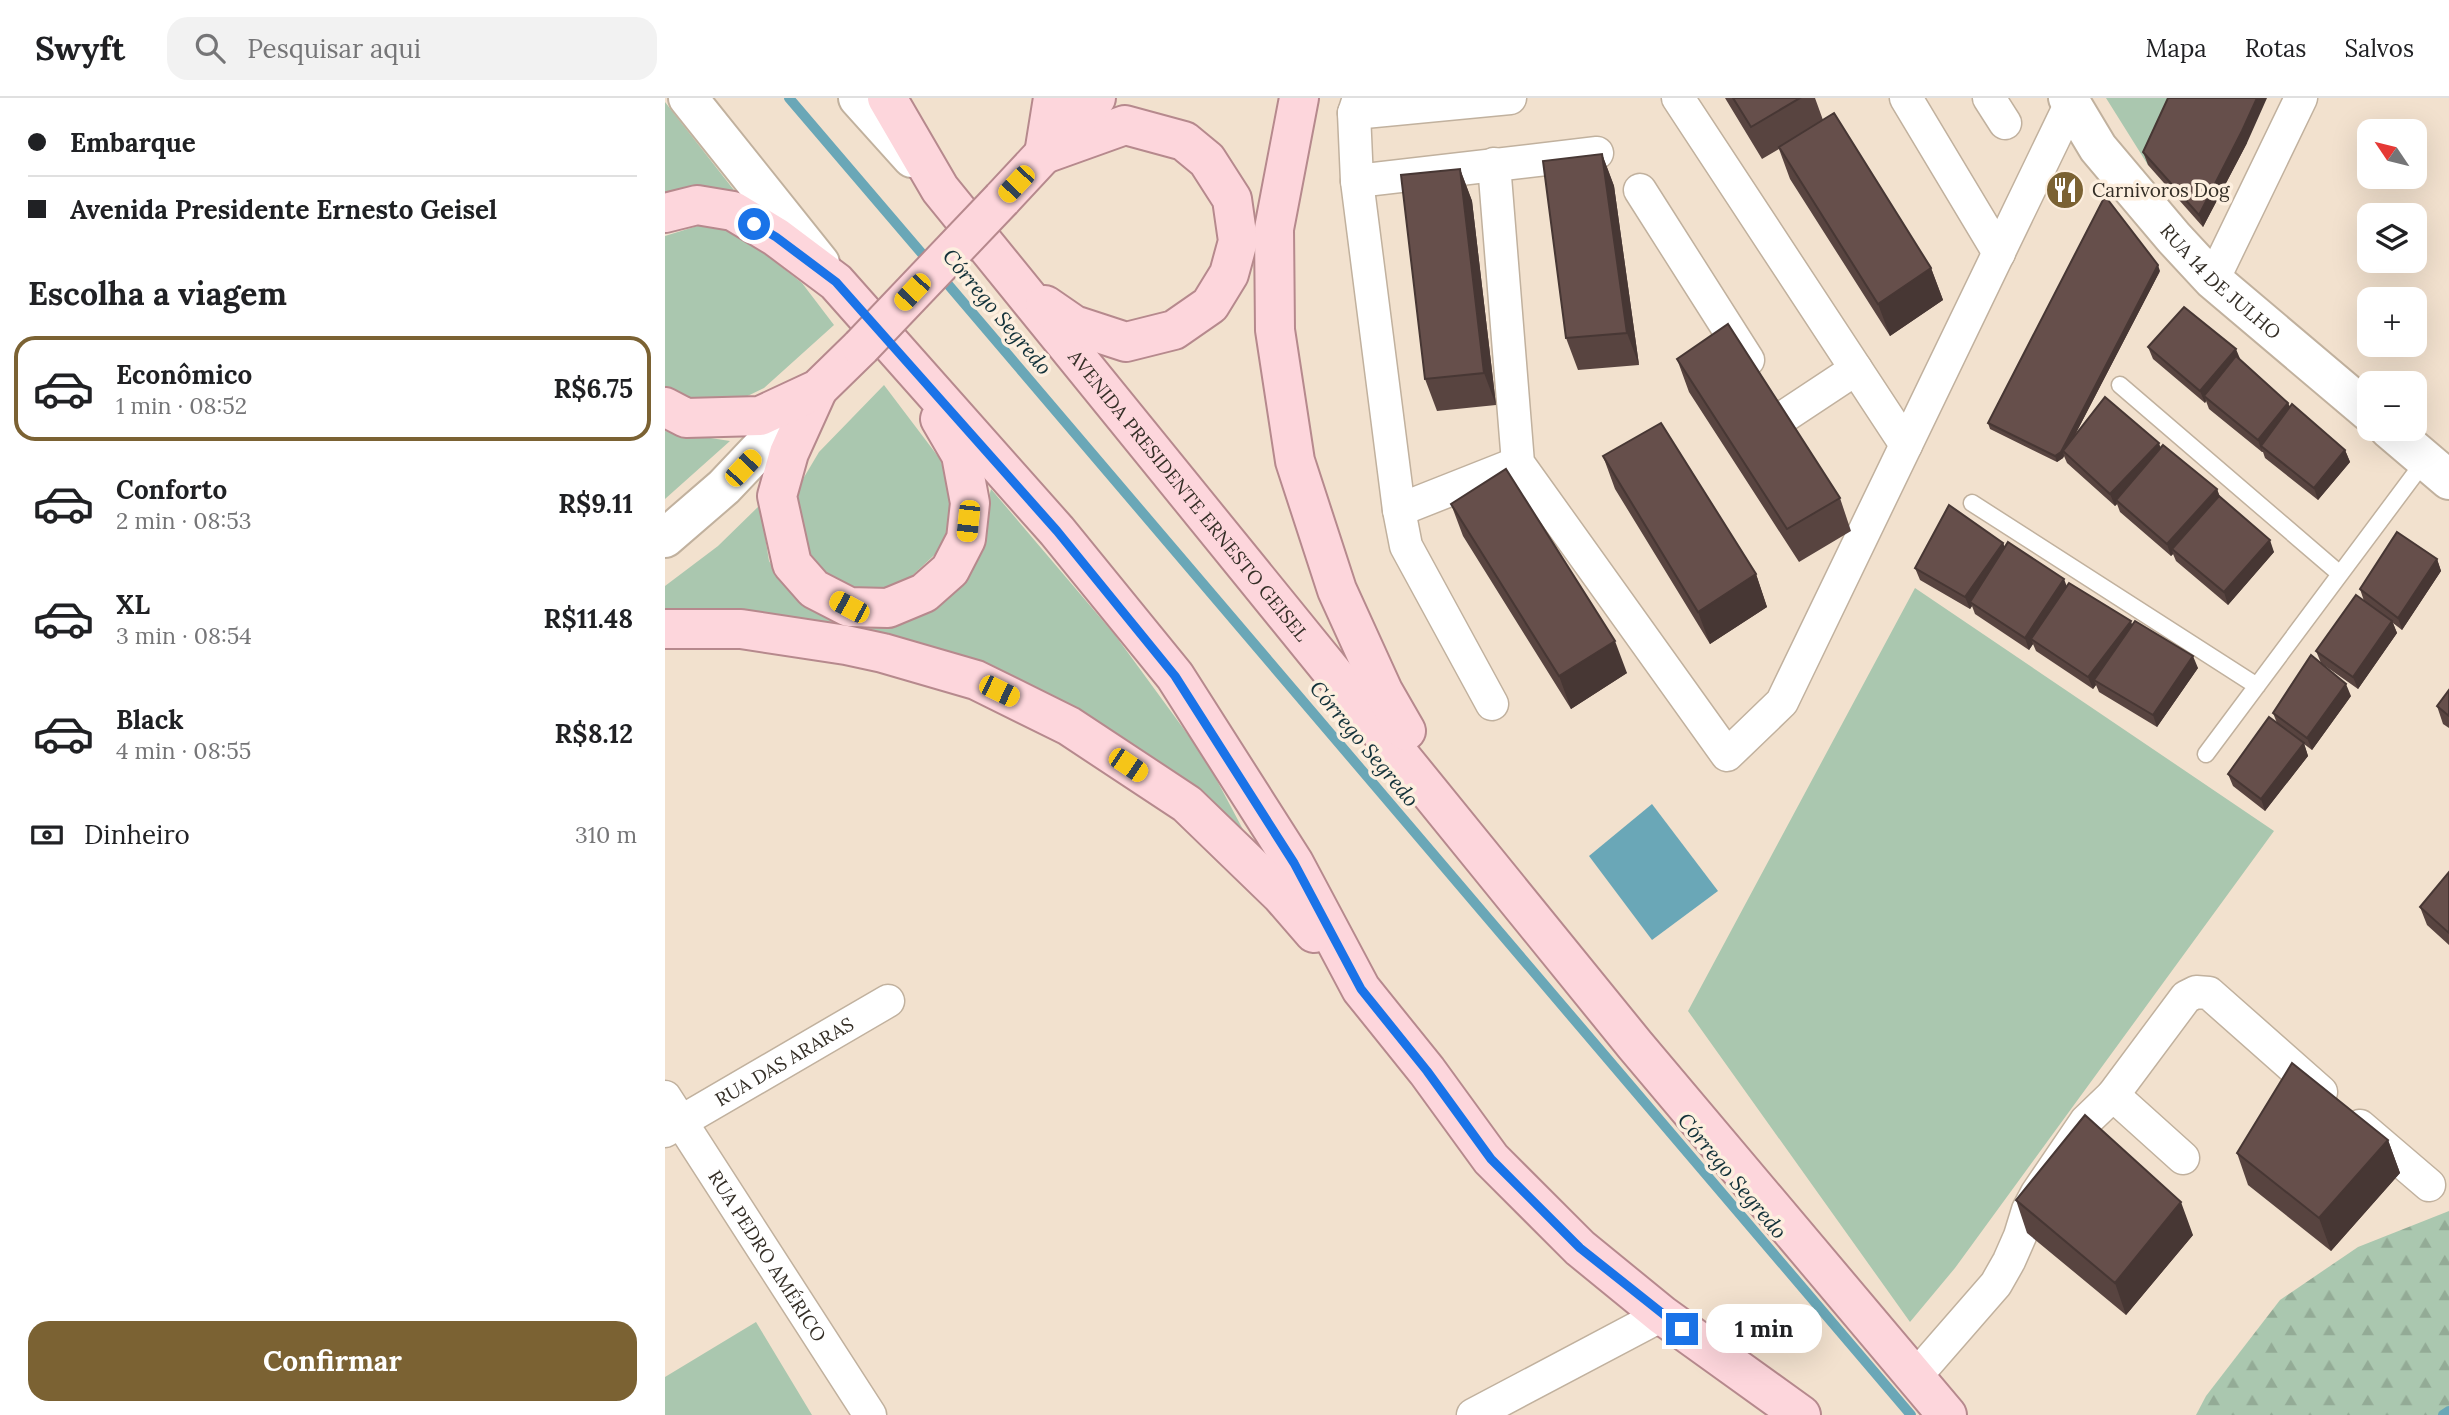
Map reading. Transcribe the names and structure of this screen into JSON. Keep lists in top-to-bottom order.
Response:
{
  "streets": {
    "main road": ["RUA 14 DE JULHO", "AVENIDA PRESIDENTE ERNESTO GEISEL"],
    "street": ["RUA DAS ARARAS", "RUA PEDRO AMÉRICO"]
  },
  "crossings": [
    ["RUA DAS ARARAS", "RUA PEDRO AMÉRICO"]
  ],
  "water": ["Córrego Segredo"],
  "places": {
    "restaurant": ["Carnivoros Dog"]
  },
  "north": "top left",
  "page": {
    "header": "Swyft",
    "search": "Pesquisar aqui",
    "nav": ["Mapa", "Rotas", "Salvos"],
    "banner": ["Embarque", "Avenida Presidente Ernesto Geisel"],
    "map_buttons": ["+", "−"],
    "heading": "Escolha a viagem",
    "list": [
      {
        "name": "Econômico",
        "note": "1 min · 08:52",
        "value": "R$6.75"
      },
      {
        "name": "Conforto",
        "note": "2 min · 08:53",
        "value": "R$9.11"
      },
      {
        "name": "XL",
        "note": "3 min · 08:54",
        "value": "R$11.48"
      },
      {
        "name": "Black",
        "note": "4 min · 08:55",
        "value": "R$8.12"
      }
    ],
    "pay": ["Dinheiro", "310 m"],
    "bubble": "1 min",
    "buttons": "Confirmar"
  }
}
